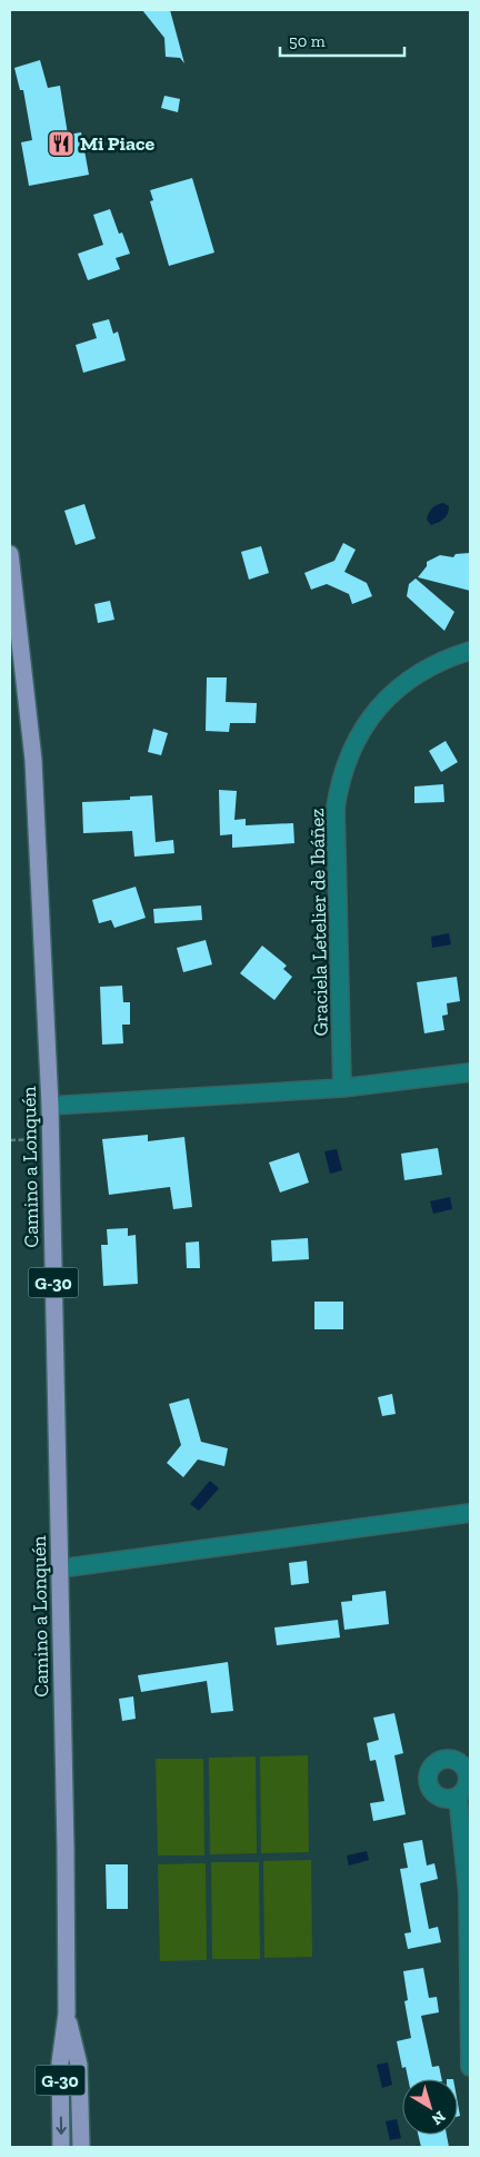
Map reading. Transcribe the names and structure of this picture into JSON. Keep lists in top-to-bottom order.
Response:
{
  "streets": {
    "main road": ["Camino a Lonquén", "G-30"],
    "street": ["Graciela Letelier de Ibáñez"]
  },
  "places": {
    "restaurant": ["Mi Piace"]
  },
  "scale_bar": "50 m",
  "north": "bottom right"
}
